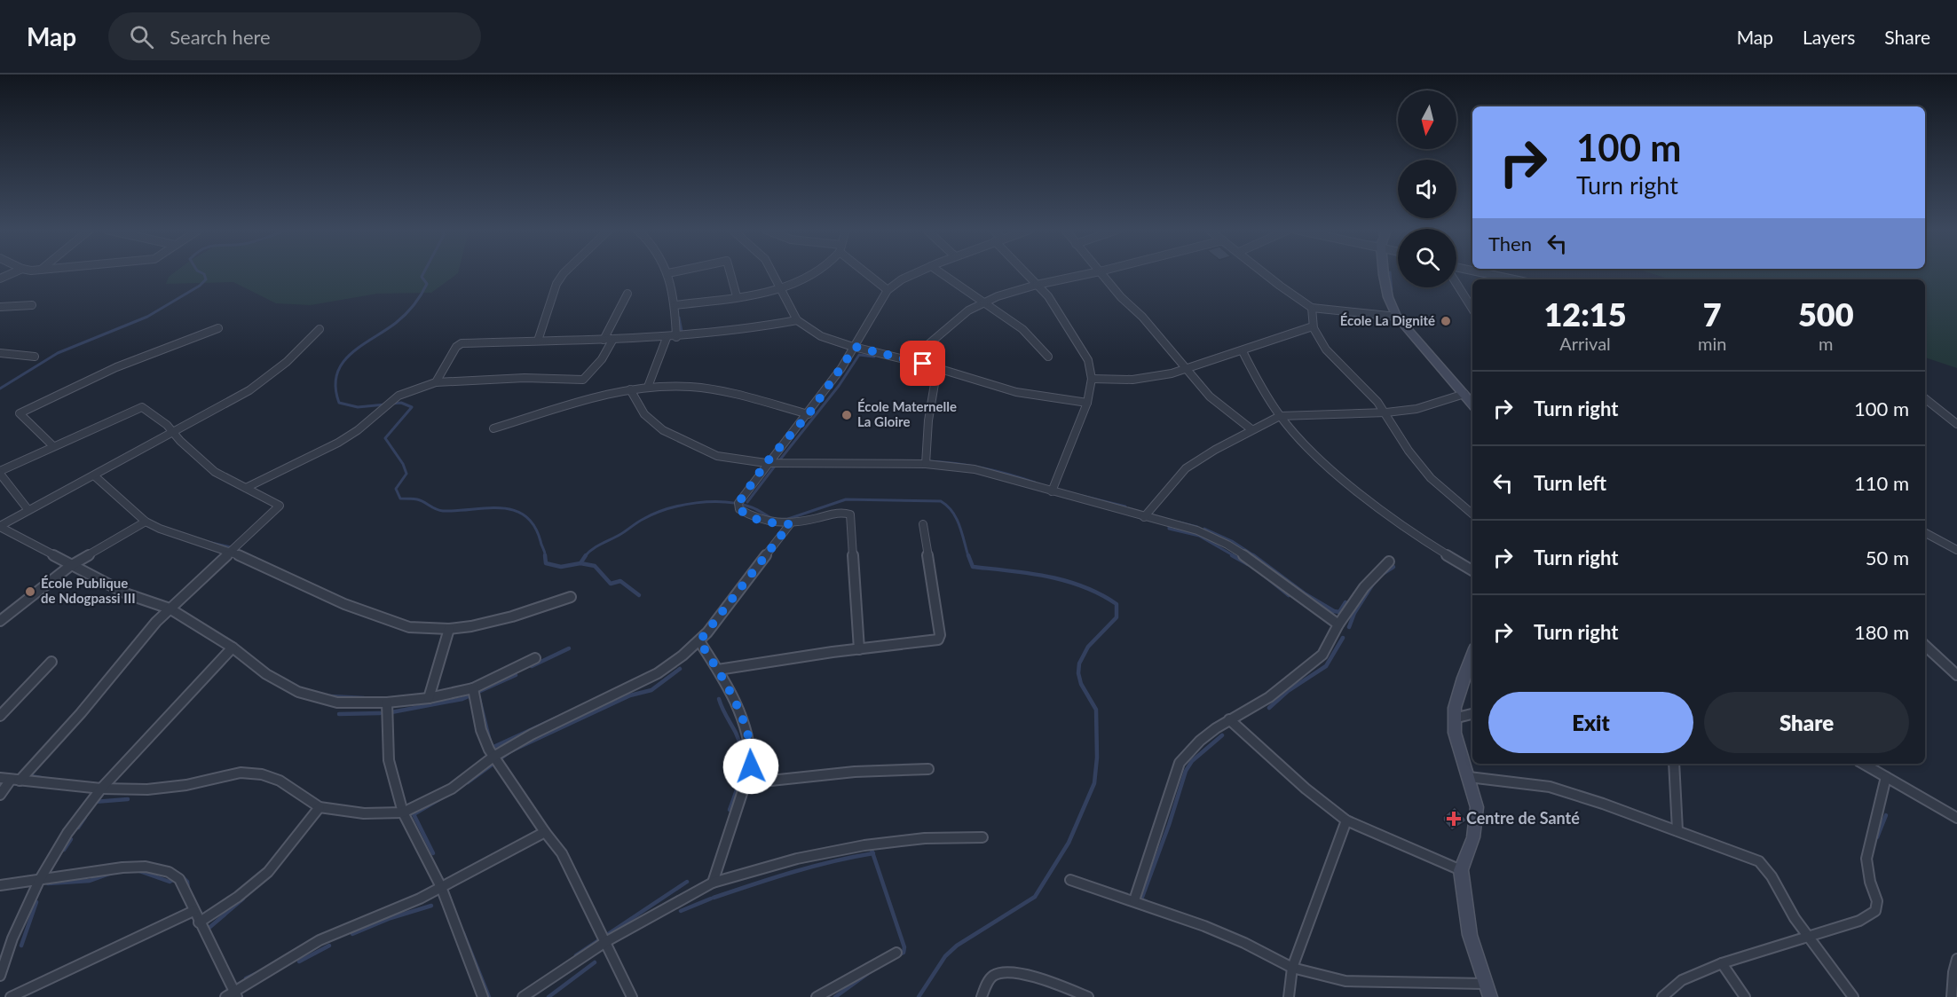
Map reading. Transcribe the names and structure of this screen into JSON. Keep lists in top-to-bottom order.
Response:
{
  "places": {
    "other": ["École La Dignité", "École Maternelle La Gloire", "École Publique de Ndogpassi III"],
    "health": ["Centre de Santé"]
  },
  "north": "bottom",
  "page": {
    "header": "Map",
    "search": "Search here",
    "nav": ["Map", "Layers", "Share"],
    "turn": ["100 m", "Turn right"],
    "then": "Then",
    "eta": [
      "12:15",
      "Arrival",
      "7",
      "min",
      "500",
      "m"
    ],
    "list": [
      {
        "name": "Turn right",
        "value": "100 m"
      },
      {
        "name": "Turn left",
        "value": "110 m"
      },
      {
        "name": "Turn right",
        "value": "50 m"
      },
      {
        "name": "Turn right",
        "value": "180 m"
      }
    ],
    "buttons": ["Exit", "Share"]
  }
}
